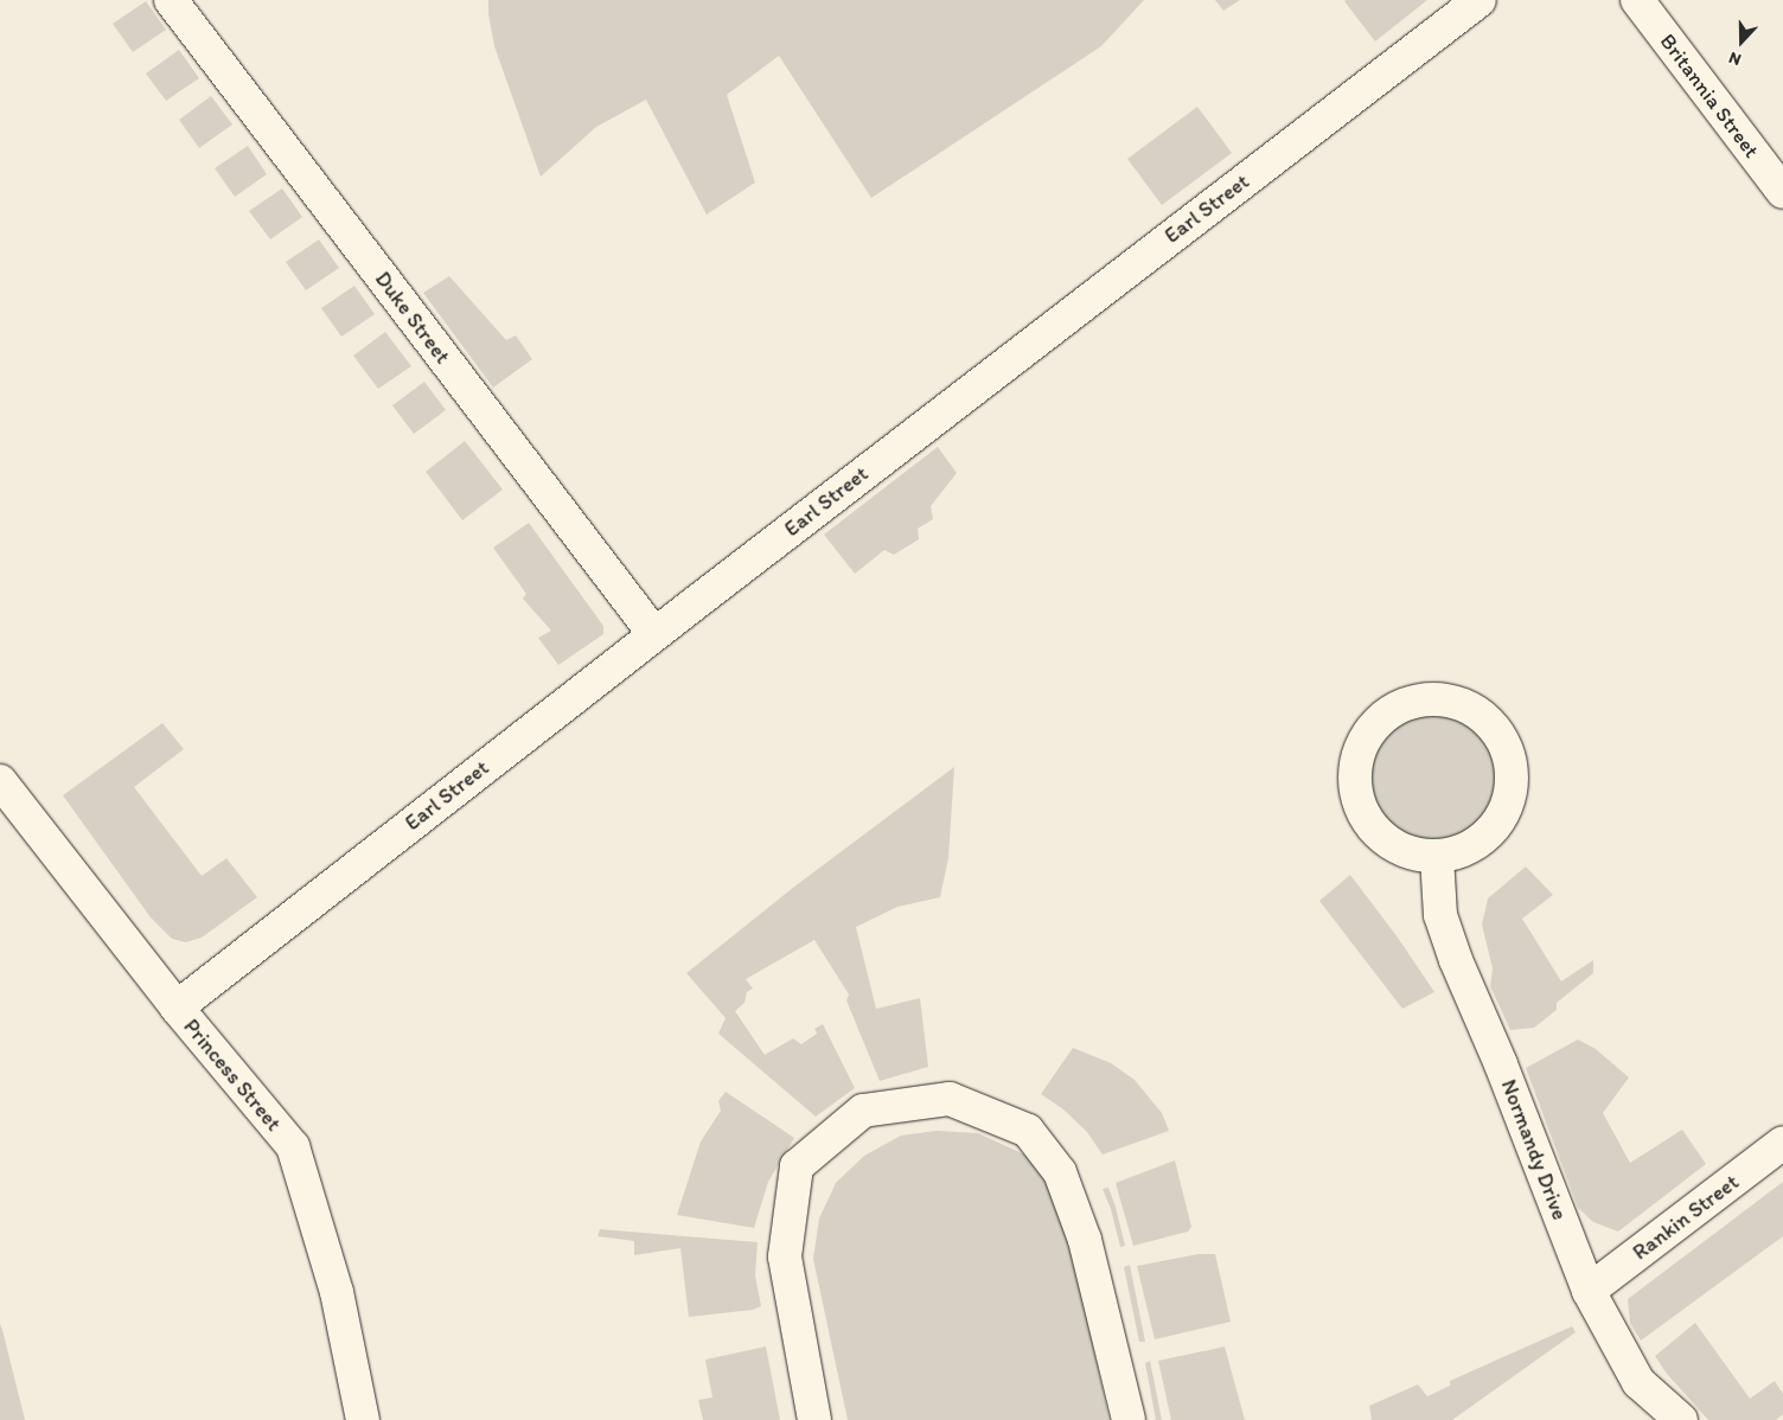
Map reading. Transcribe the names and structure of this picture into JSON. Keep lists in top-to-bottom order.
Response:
{
  "streets": {
    "street": [
      "Britannia Street",
      "Earl Street",
      "Duke Street",
      "Princess Street",
      "Normandy Drive",
      "Rankin Street"
    ]
  },
  "crossings": [
    ["Earl Street", "Duke Street"],
    ["Earl Street", "Princess Street"],
    ["Normandy Drive", "Rankin Street"]
  ],
  "north": "bottom"
}
